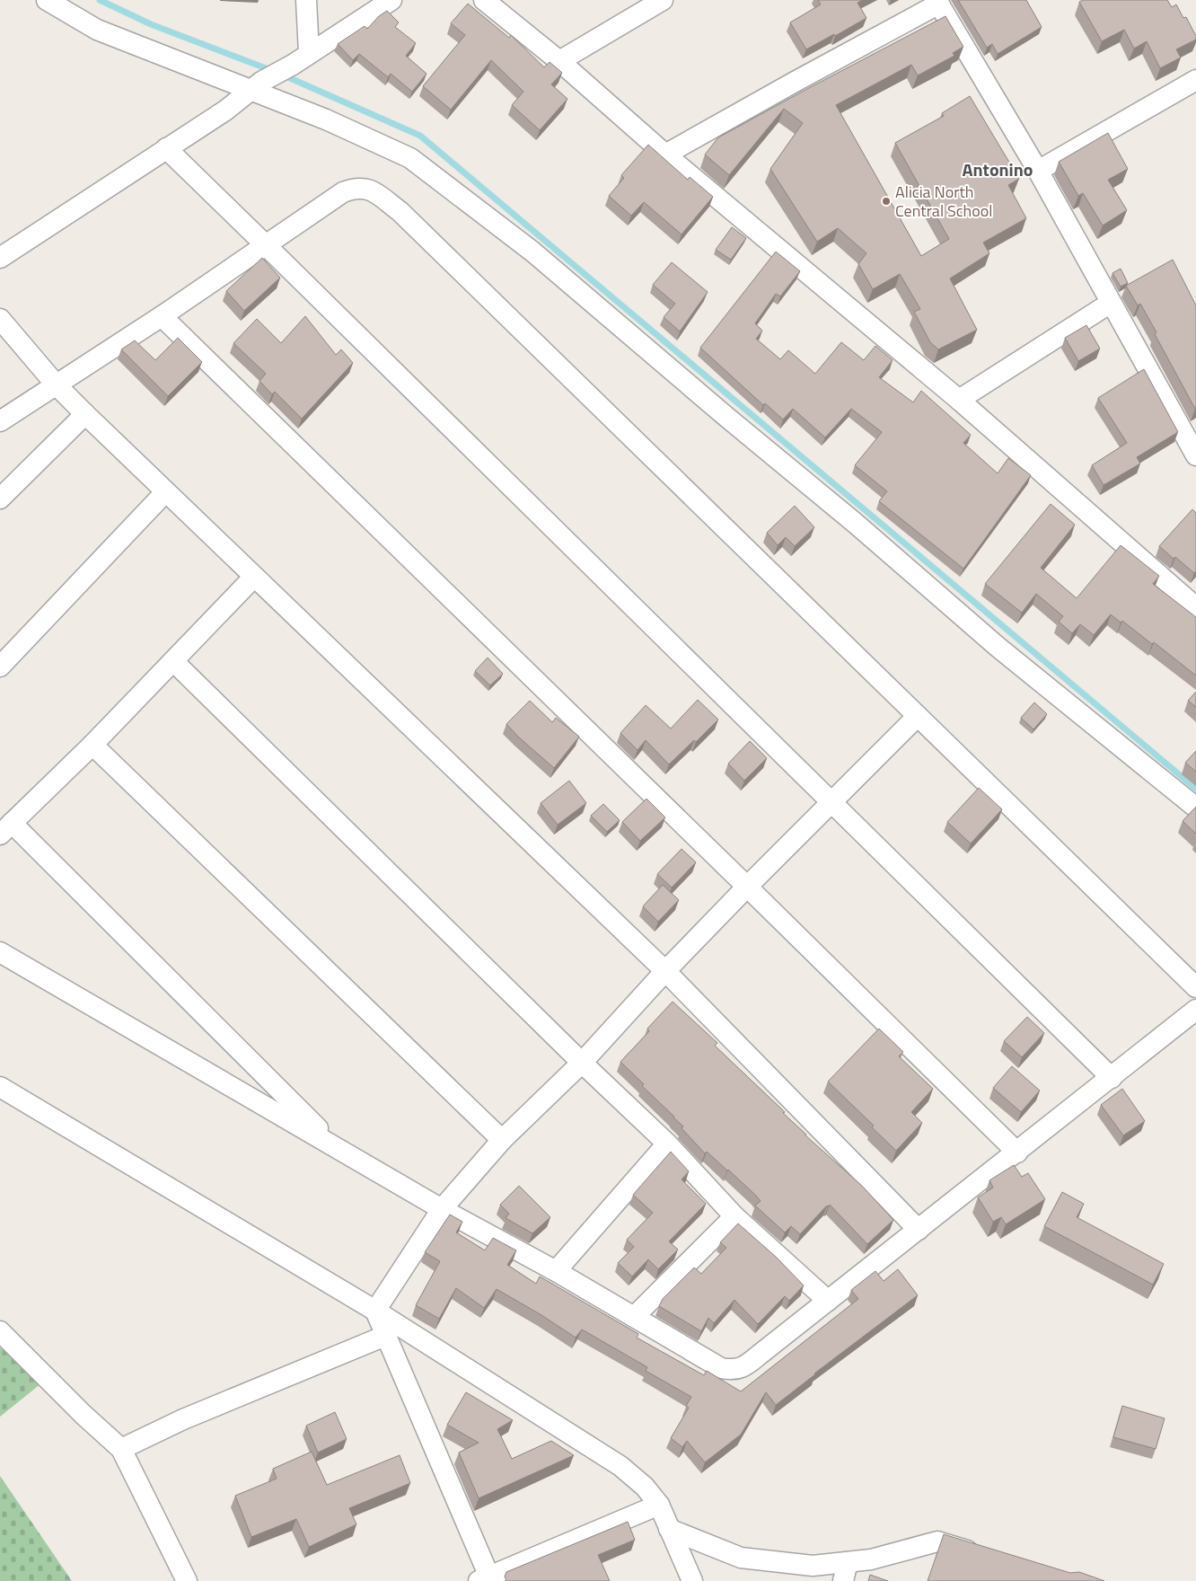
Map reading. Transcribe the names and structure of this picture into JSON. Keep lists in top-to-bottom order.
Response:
{
  "districts": ["Antonino"],
  "places": ["Alicia North Central School"]
}
